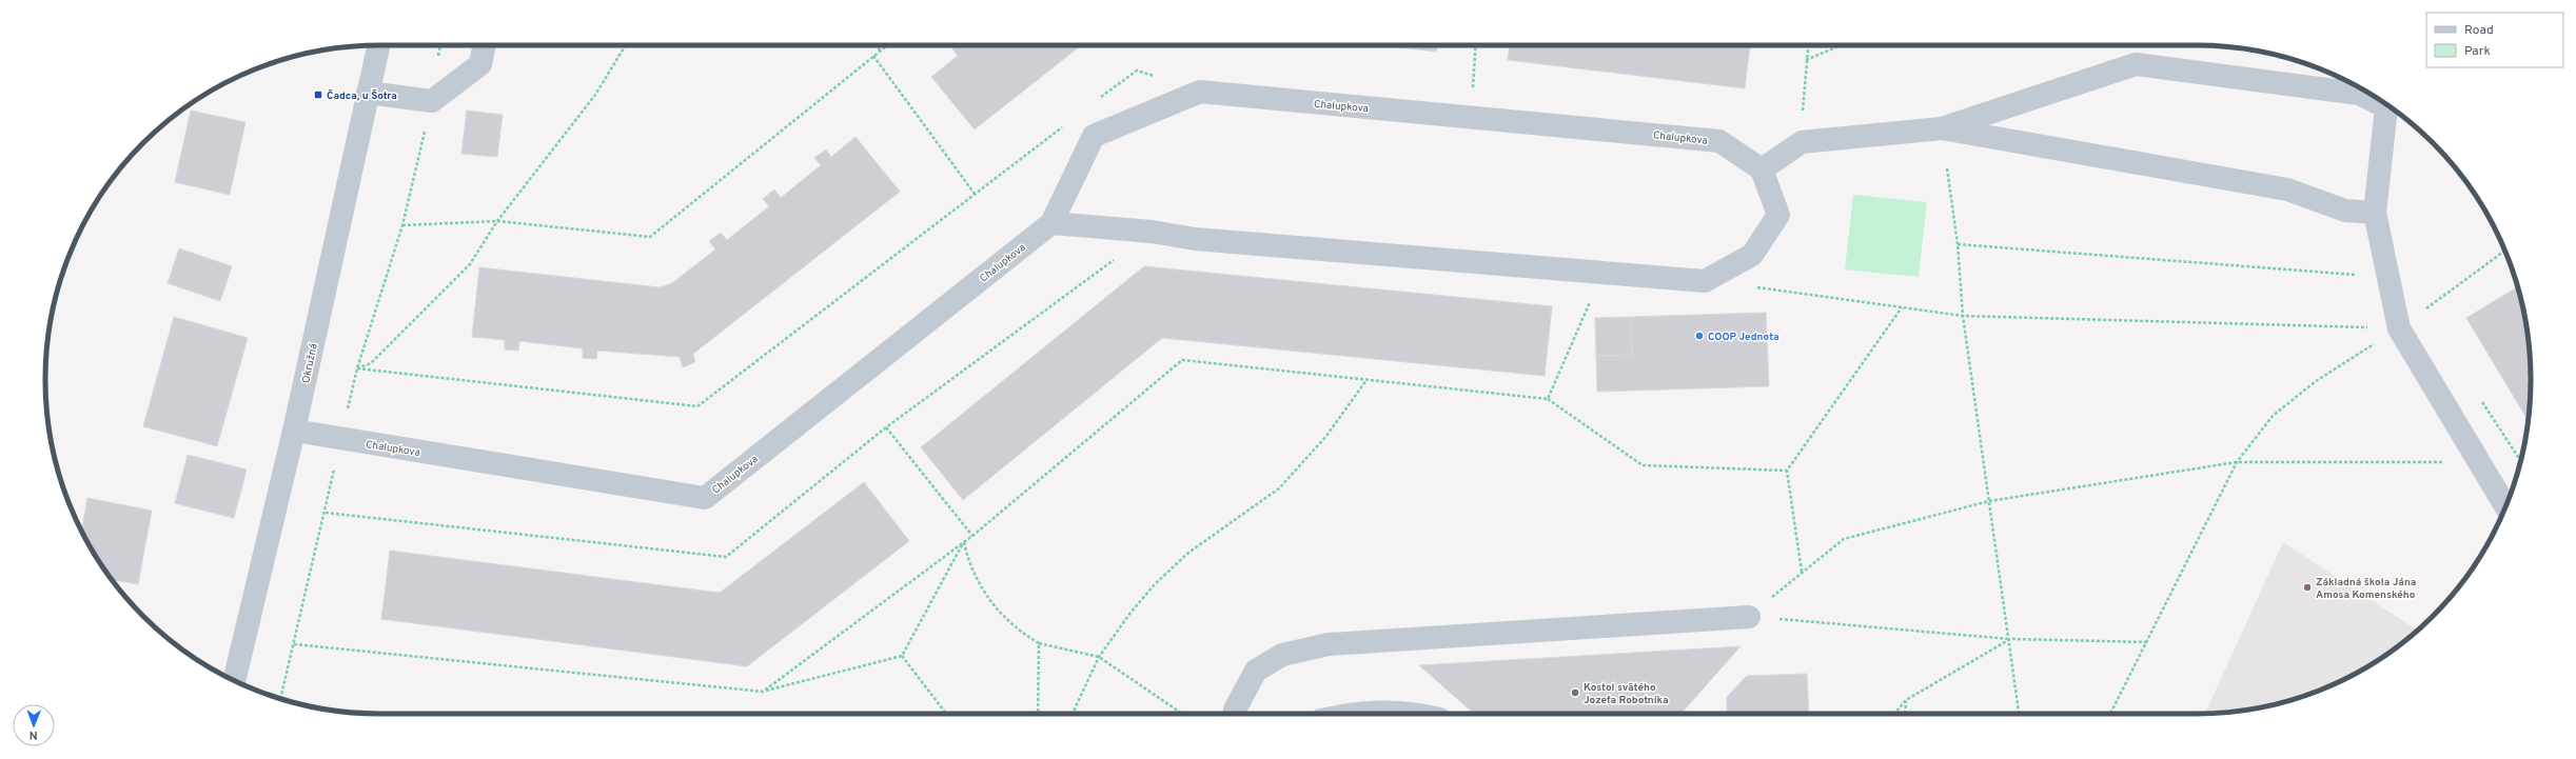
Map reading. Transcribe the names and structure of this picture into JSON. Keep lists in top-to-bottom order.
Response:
{
  "streets": {
    "street": ["Chalupkova", "Okružná"]
  },
  "crossings": [
    ["Chalupkova", "Okružná"]
  ],
  "places": {
    "transit": ["Čadca, u Šotra"],
    "other": ["COOP Jednota", "Základná škola Jána Amosa Komenského", "Kostol svätého Jozefa Robotníka"]
  },
  "legend": ["Road", "Park"],
  "north": "bottom"
}
